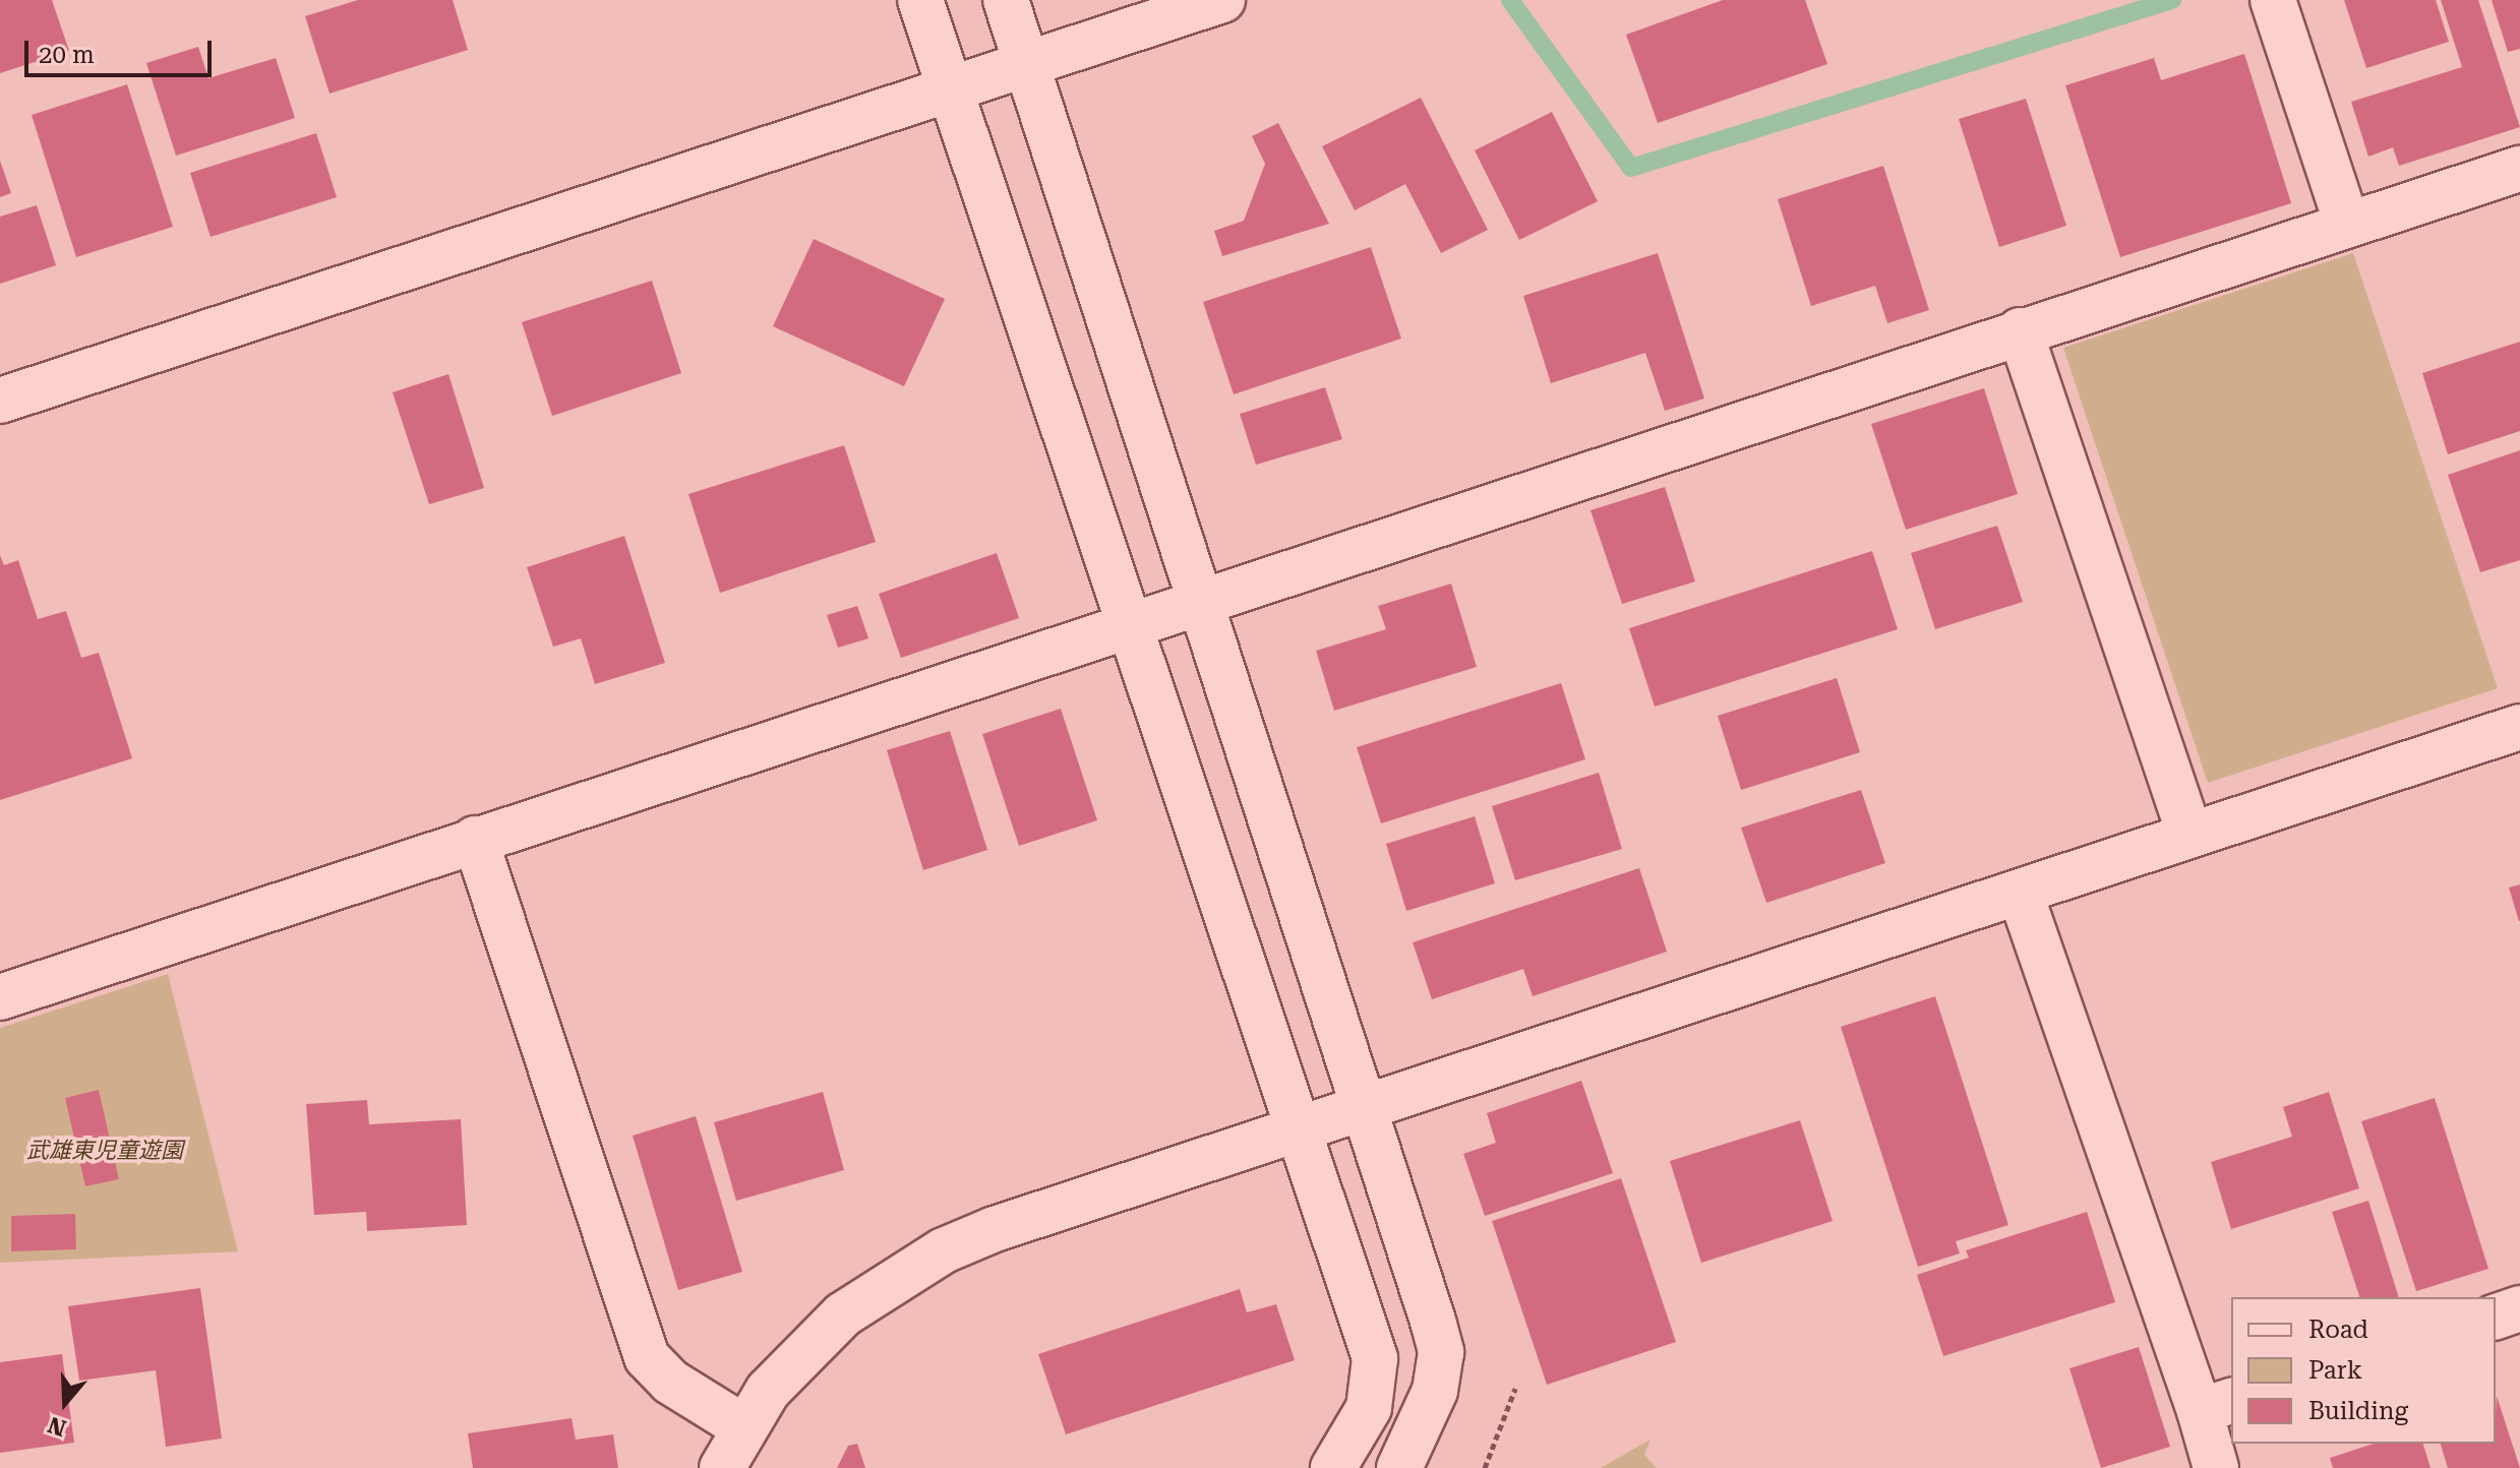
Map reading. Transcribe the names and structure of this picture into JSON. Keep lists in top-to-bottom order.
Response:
{
  "parks": ["武雄東児童遊園"],
  "legend": ["Road", "Park", "Building"],
  "scale_bar": "20 m",
  "north": "bottom"
}
